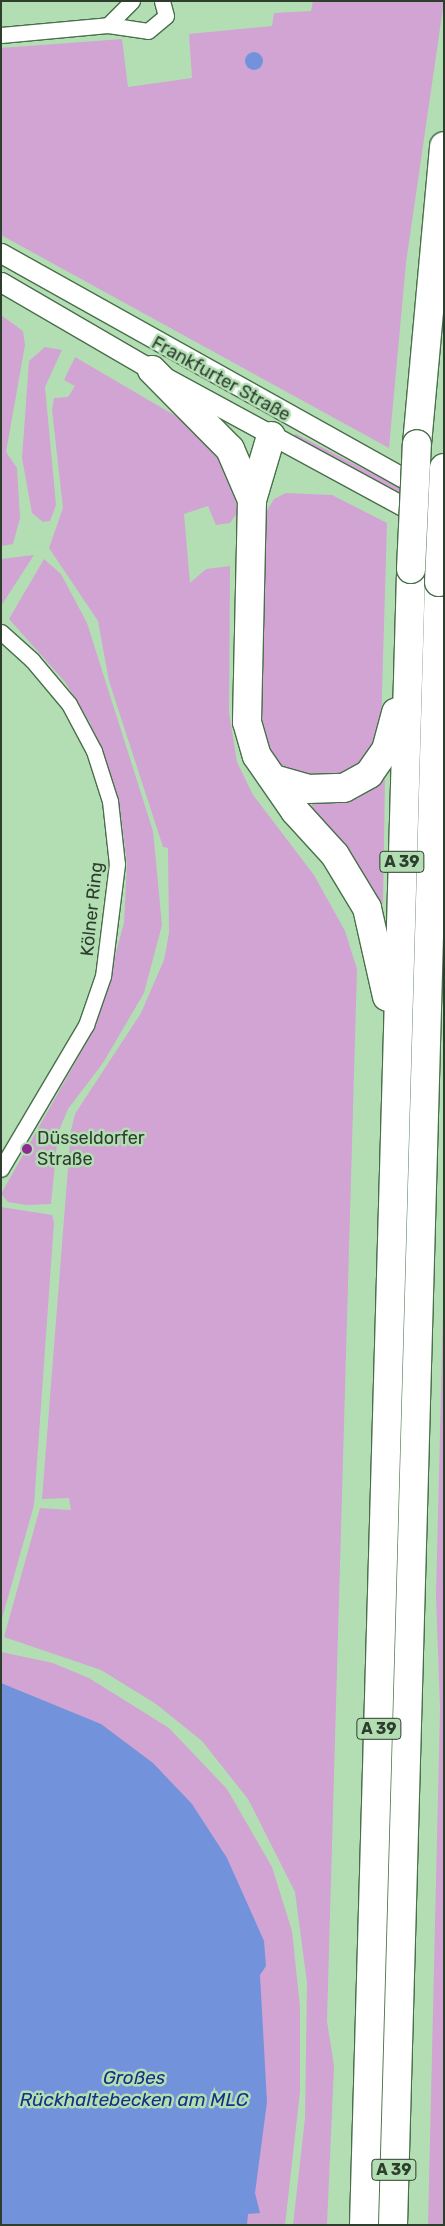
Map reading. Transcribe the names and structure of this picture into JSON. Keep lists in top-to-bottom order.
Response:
{
  "streets": {
    "highway": ["A 39"],
    "street": ["Frankfurter Straße", "Kölner Ring"]
  },
  "water": ["Großes Rückhaltebecken am MLC"],
  "places": ["Düsseldorfer Straße"]
}
